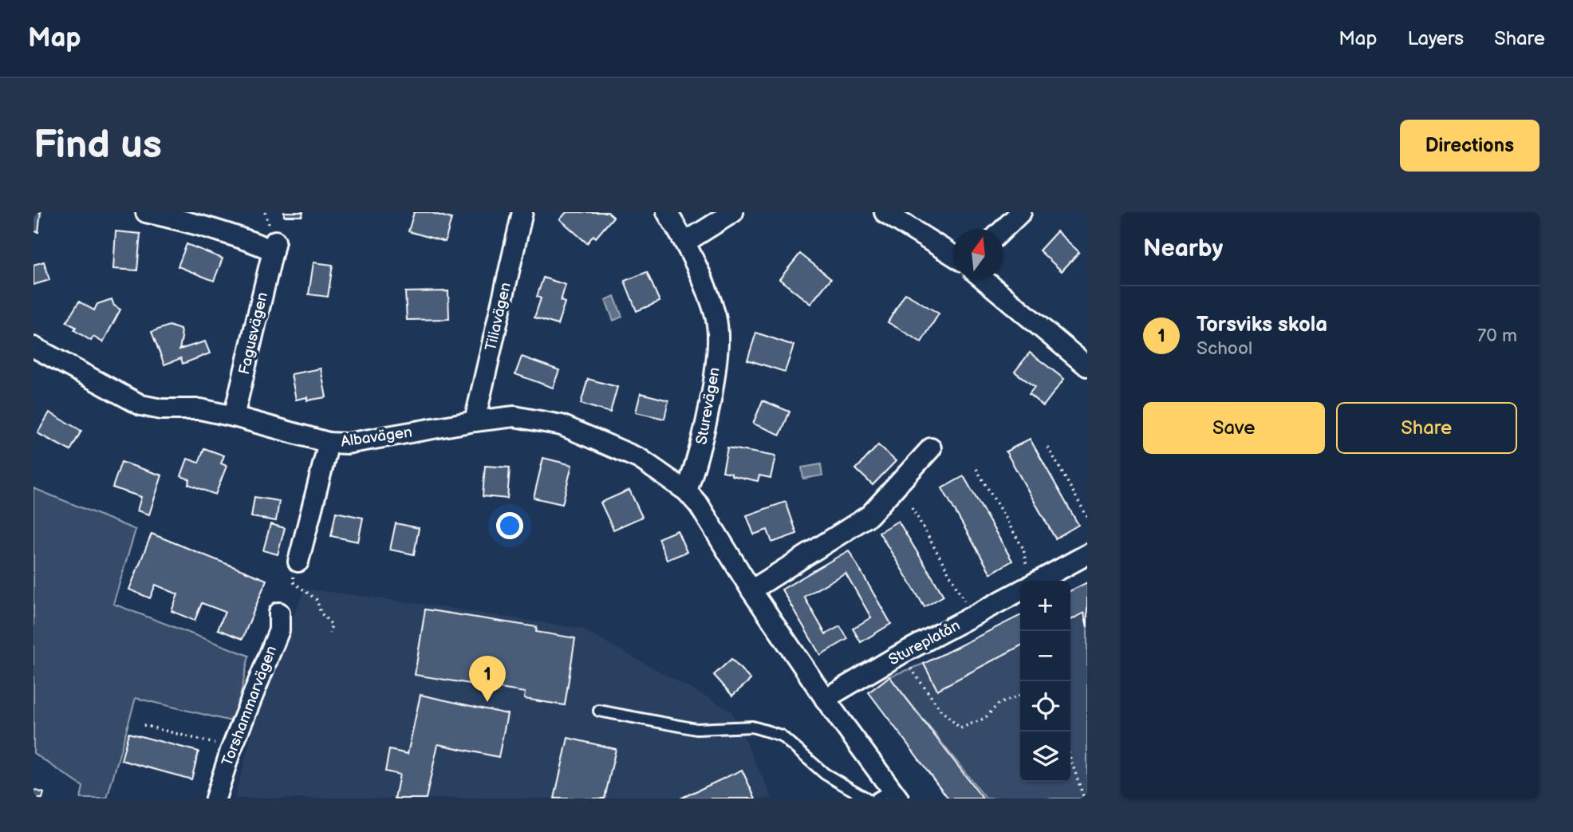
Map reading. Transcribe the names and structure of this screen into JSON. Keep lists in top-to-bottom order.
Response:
{
  "streets": {
    "street": [
      "Tiliavägen",
      "Fagusvägen",
      "Sturevägen",
      "Albavägen",
      "Stureplatån",
      "Torshammarvägen"
    ]
  },
  "crossings": [
    ["Tiliavägen", "Albavägen"],
    ["Fagusvägen", "Albavägen"],
    ["Sturevägen", "Albavägen"]
  ],
  "north": "top",
  "page": {
    "header": "Map",
    "nav": ["Map", "Layers", "Share"],
    "buttons": [
      "Directions",
      ["Save", "Share"]
    ],
    "title": "Find us",
    "heading": "Nearby",
    "list": [
      {
        "mark": "1",
        "name": "Torsviks skola",
        "note": "School",
        "value": "70 m"
      }
    ],
    "map_buttons": ["+", "−"],
    "pins": "1"
  }
}
